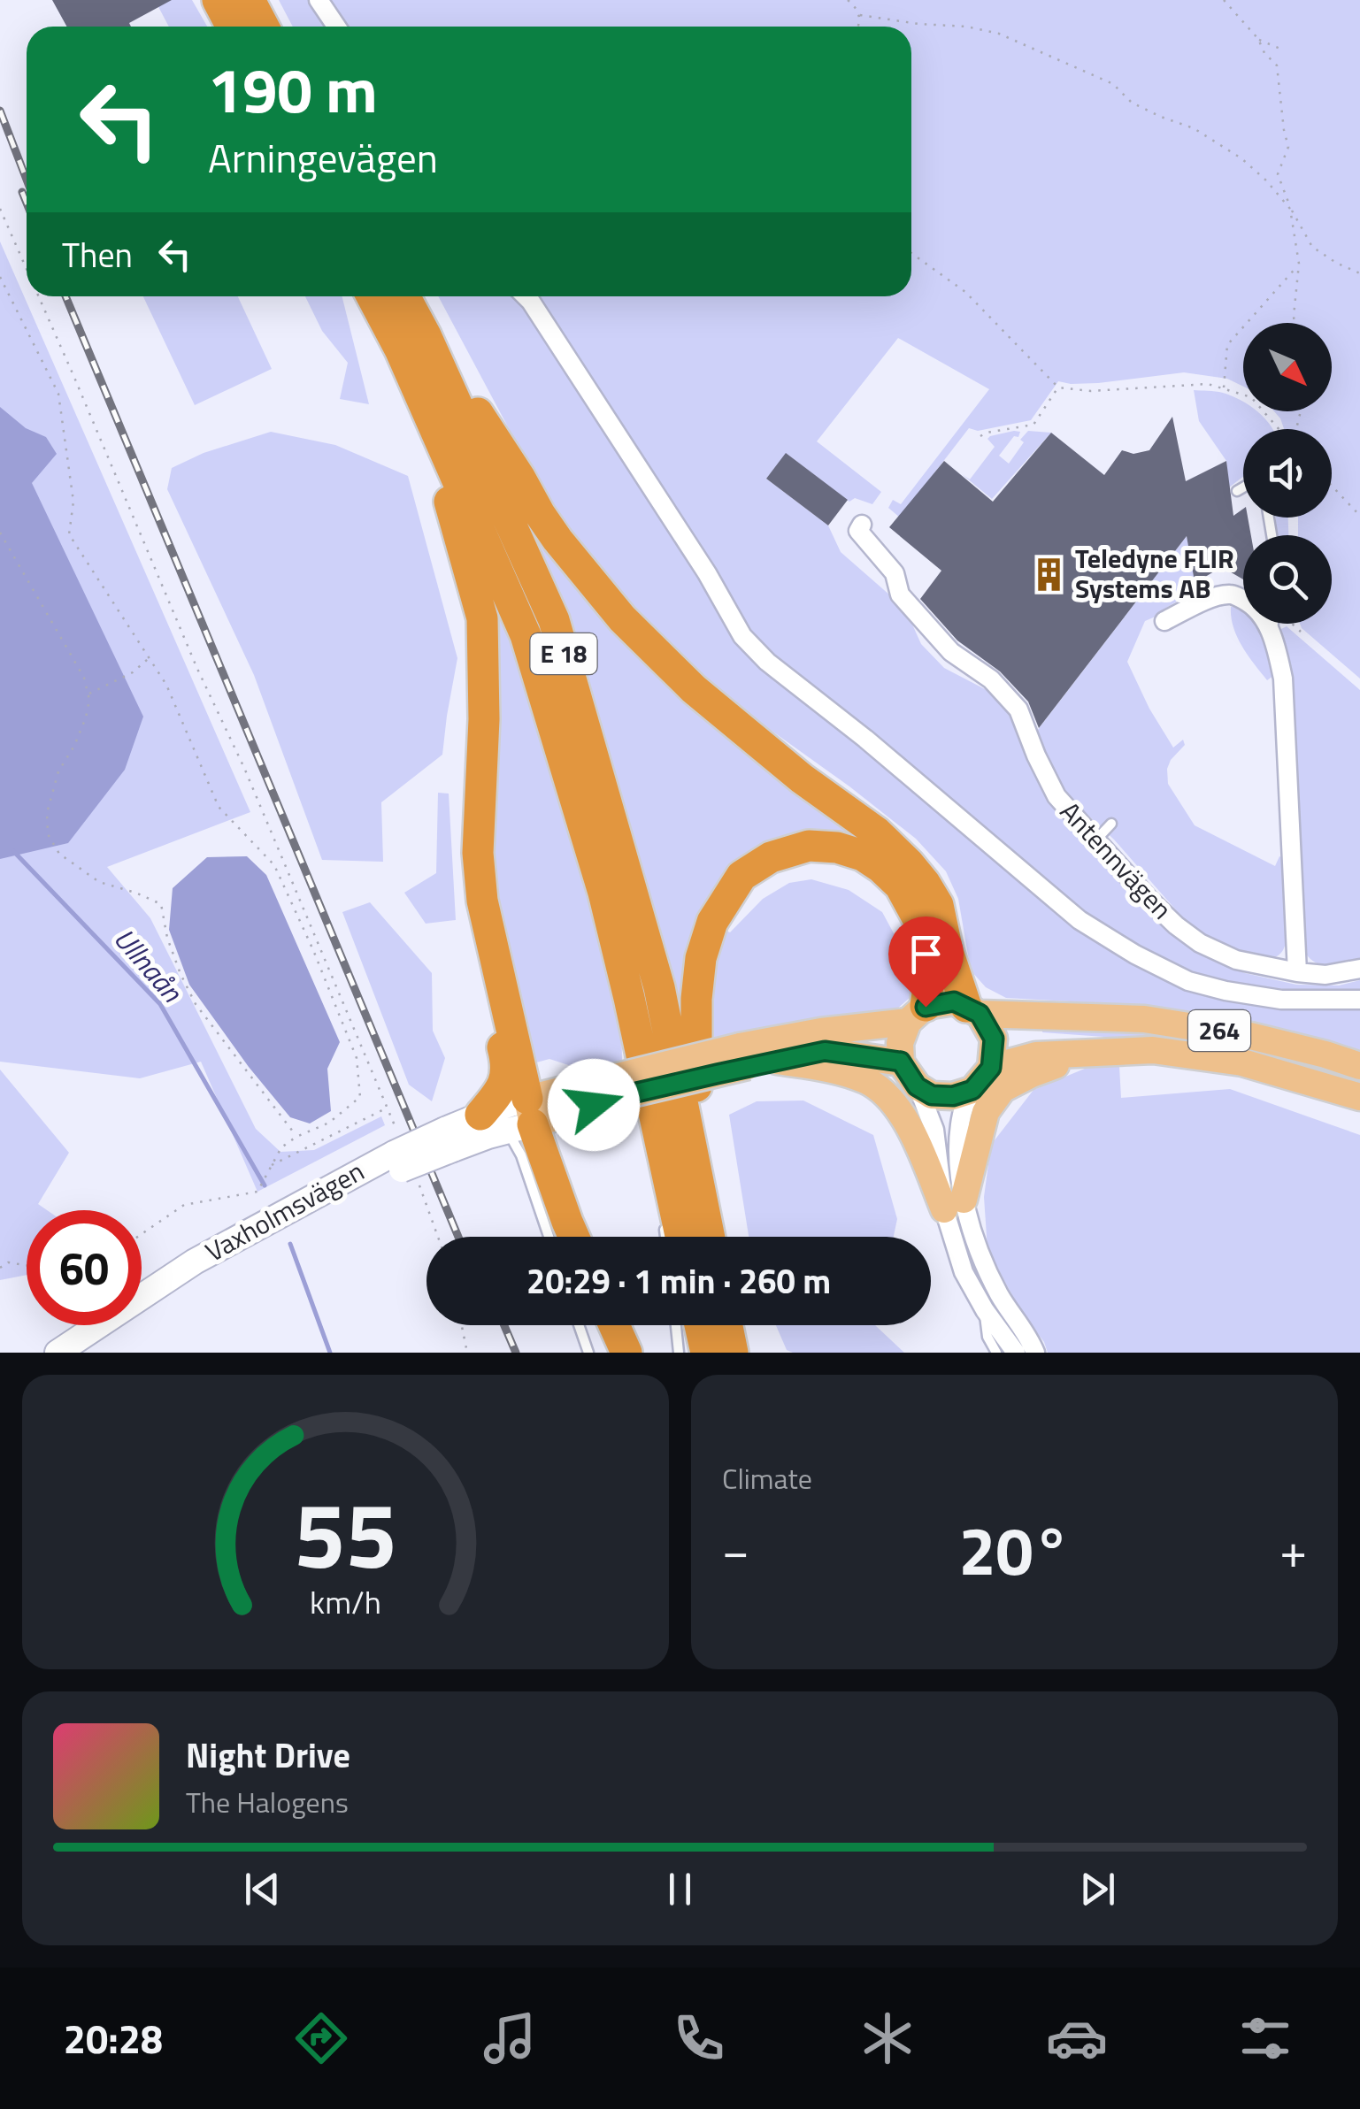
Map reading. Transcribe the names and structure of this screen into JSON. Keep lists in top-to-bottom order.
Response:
{
  "streets": {
    "highway": ["E 18"],
    "main road": ["264", "Vaxholmsvägen"],
    "street": ["Antennvägen"]
  },
  "crossings": [
    ["264", "Vaxholmsvägen"]
  ],
  "water": ["Ullnaån"],
  "places": {
    "building": ["Teledyne FLIR Systems AB"]
  },
  "north": "bottom right",
  "page": {
    "turn": ["190 m", "Arningevägen"],
    "then": "Then",
    "limit": "60",
    "trip": "20:29 · 1 min · 260 m",
    "tile": "Climate",
    "heat": ["−", "20°", "+"],
    "song": ["Night Drive", "The Halogens"],
    "tabs": "20:28",
    "gauge": ["55", "km/h"]
  }
}
